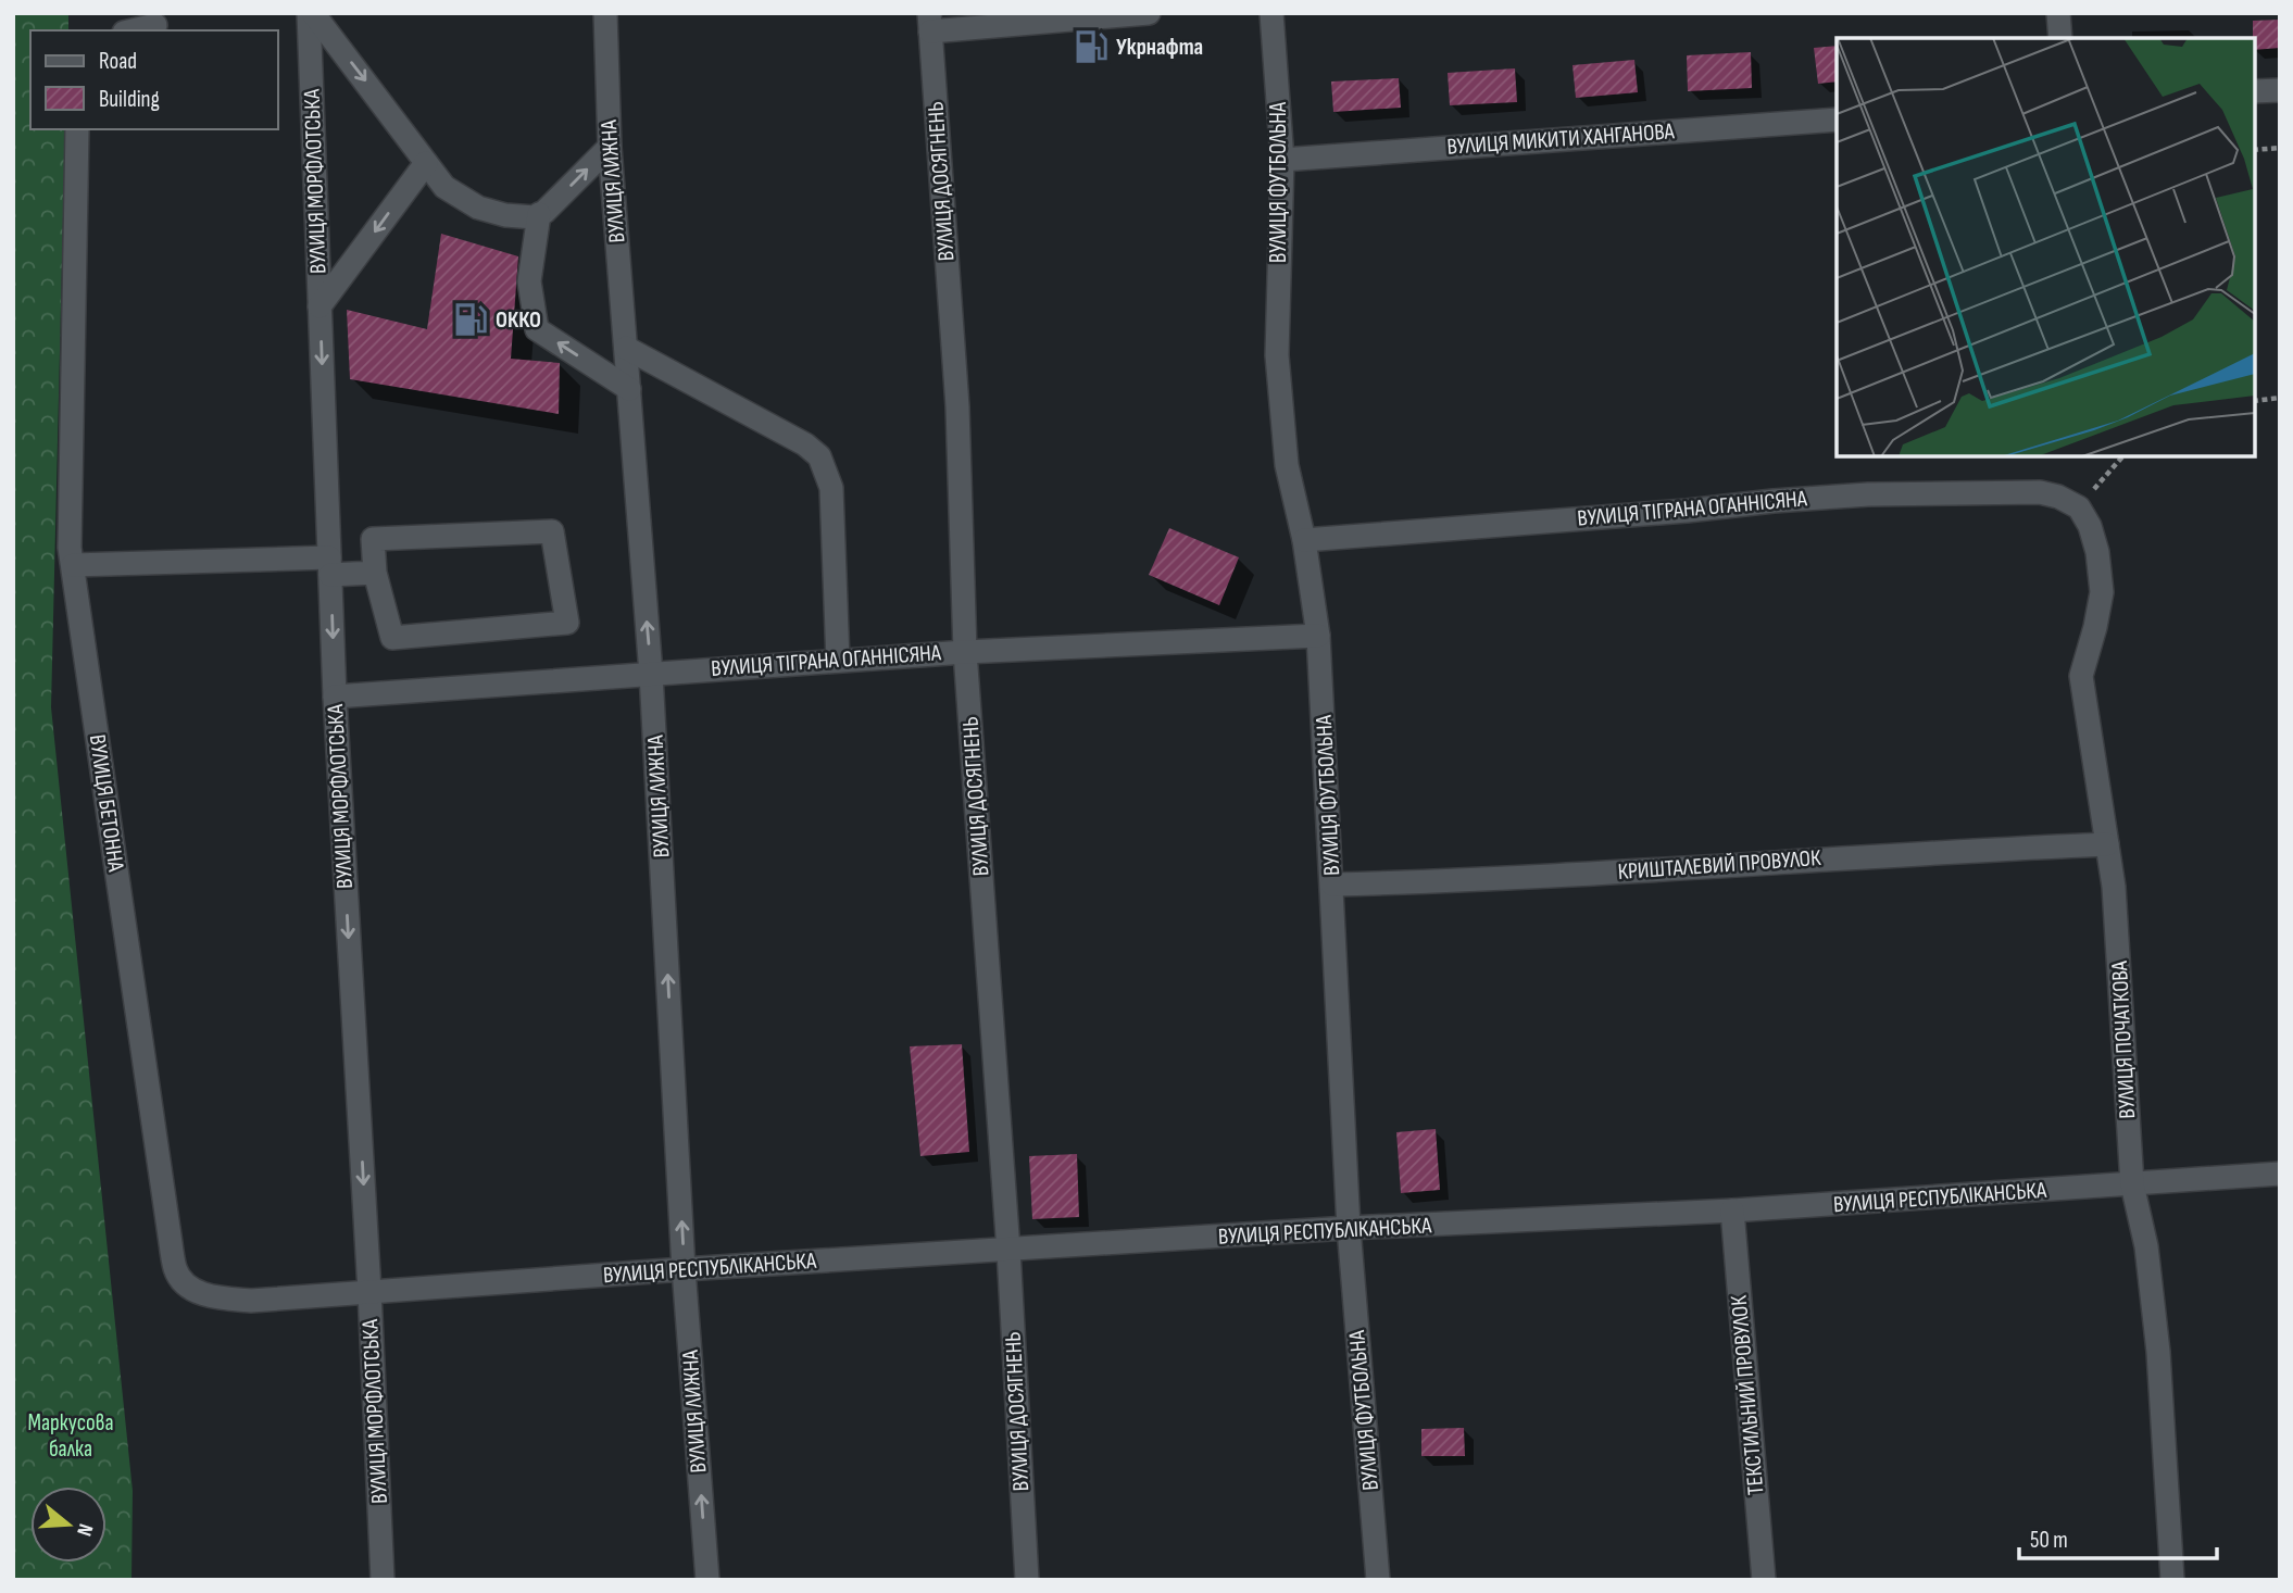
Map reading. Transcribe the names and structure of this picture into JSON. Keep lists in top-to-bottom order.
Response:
{
  "streets": {
    "street": [
      "ВУЛИЦЯ МИКИТИ ХАНГАНОВА",
      "ВУЛИЦЯ МОРФЛОТСЬКА",
      "ВУЛИЦЯ ЛИЖНА",
      "ВУЛИЦЯ ДОСЯГНЕНЬ",
      "ВУЛИЦЯ ФУТБОЛЬНА",
      "ВУЛИЦЯ ТІГРАНА ОГАННІСЯНА",
      "ВУЛИЦЯ БЕТОННА",
      "КРИШТАЛЕВИЙ ПРОВУЛОК",
      "ВУЛИЦЯ ПОЧАТКОВА",
      "ВУЛИЦЯ РЕСПУБЛІКАНСЬКА",
      "ТЕКСТИЛЬНИЙ ПРОВУЛОК"
    ]
  },
  "crossings": [
    ["ВУЛИЦЯ МИКИТИ ХАНГАНОВА", "ВУЛИЦЯ ФУТБОЛЬНА"],
    ["ВУЛИЦЯ МОРФЛОТСЬКА", "ВУЛИЦЯ ТІГРАНА ОГАННІСЯНА"],
    ["ВУЛИЦЯ МОРФЛОТСЬКА", "ВУЛИЦЯ БЕТОННА"],
    ["ВУЛИЦЯ МОРФЛОТСЬКА", "ВУЛИЦЯ РЕСПУБЛІКАНСЬКА"],
    ["ВУЛИЦЯ ЛИЖНА", "ВУЛИЦЯ ТІГРАНА ОГАННІСЯНА"],
    ["ВУЛИЦЯ ЛИЖНА", "ВУЛИЦЯ РЕСПУБЛІКАНСЬКА"],
    ["ВУЛИЦЯ ДОСЯГНЕНЬ", "ВУЛИЦЯ ТІГРАНА ОГАННІСЯНА"],
    ["ВУЛИЦЯ ДОСЯГНЕНЬ", "ВУЛИЦЯ РЕСПУБЛІКАНСЬКА"],
    ["ВУЛИЦЯ ФУТБОЛЬНА", "ВУЛИЦЯ ТІГРАНА ОГАННІСЯНА"],
    ["ВУЛИЦЯ ФУТБОЛЬНА", "КРИШТАЛЕВИЙ ПРОВУЛОК"],
    ["ВУЛИЦЯ ФУТБОЛЬНА", "ВУЛИЦЯ РЕСПУБЛІКАНСЬКА"],
    ["ВУЛИЦЯ ТІГРАНА ОГАННІСЯНА", "ВУЛИЦЯ ПОЧАТКОВА"],
    ["ВУЛИЦЯ БЕТОННА", "ВУЛИЦЯ РЕСПУБЛІКАНСЬКА"],
    ["КРИШТАЛЕВИЙ ПРОВУЛОК", "ВУЛИЦЯ ПОЧАТКОВА"],
    ["ВУЛИЦЯ ПОЧАТКОВА", "ВУЛИЦЯ РЕСПУБЛІКАНСЬКА"],
    ["ВУЛИЦЯ РЕСПУБЛІКАНСЬКА", "ТЕКСТИЛЬНИЙ ПРОВУЛОК"]
  ],
  "one_way": ["ВУЛИЦЯ МОРФЛОТСЬКА", "ВУЛИЦЯ ЛИЖНА"],
  "parks": ["Маркусова балка"],
  "places": {
    "fuel station": ["Укрнафта", "ОККО"]
  },
  "legend": ["Road", "Building"],
  "scale_bar": "50 m",
  "north": "right"
}
